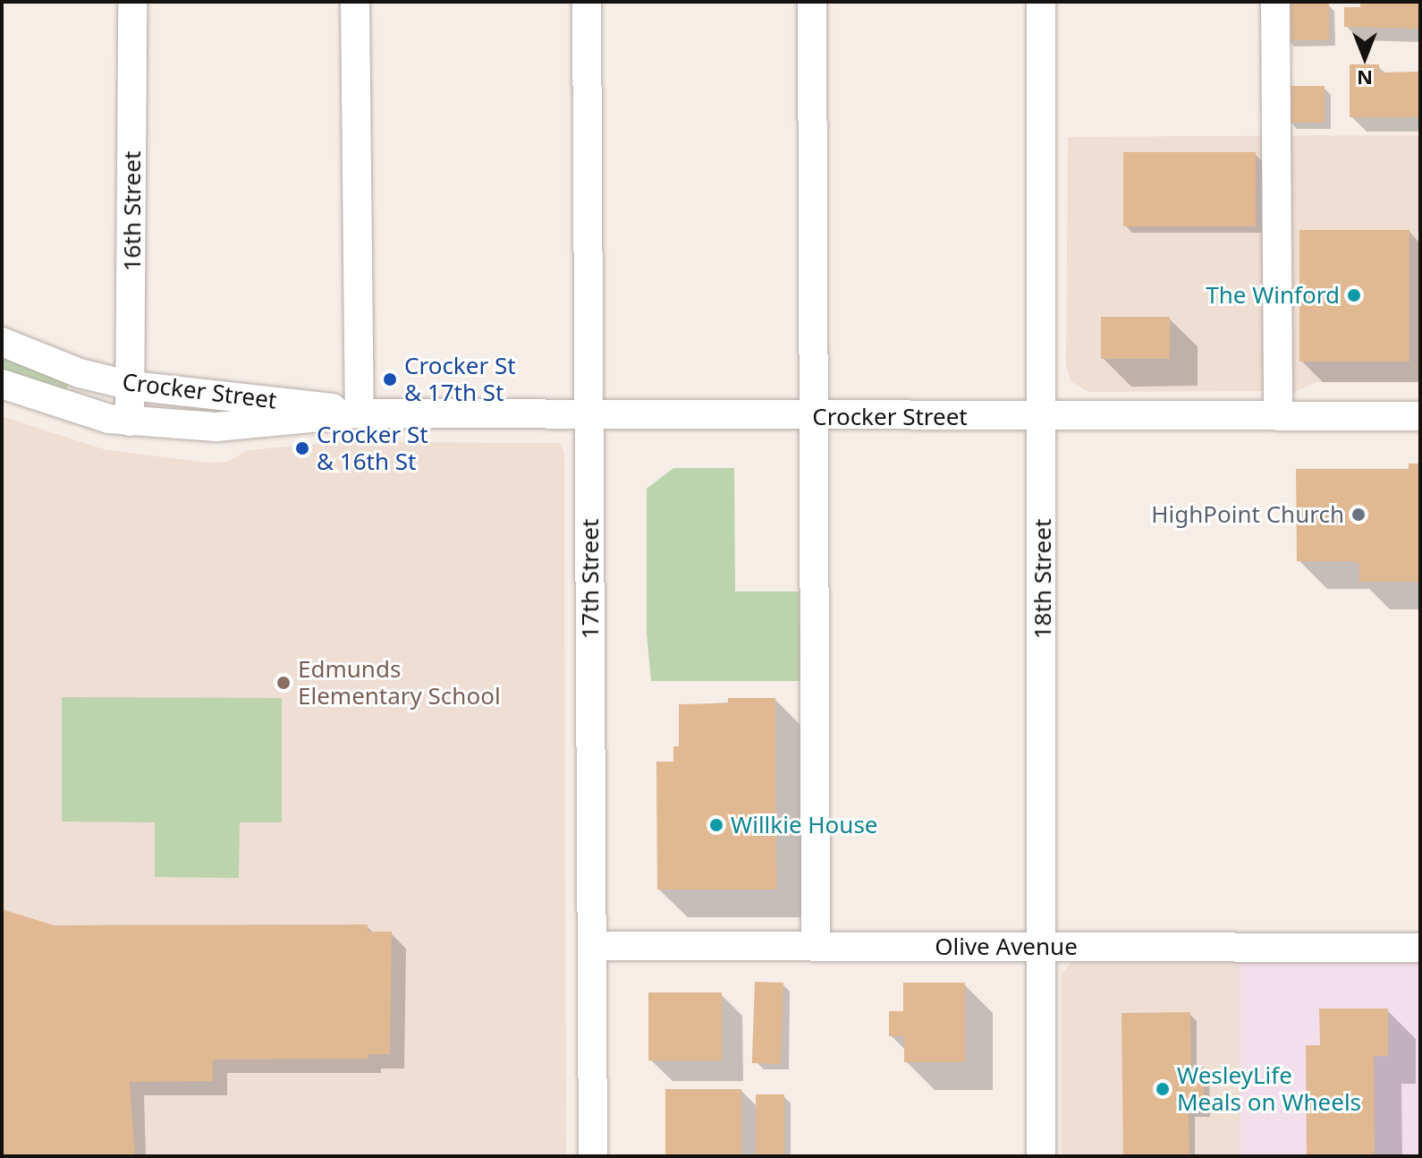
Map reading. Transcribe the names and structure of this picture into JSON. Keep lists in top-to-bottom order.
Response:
{
  "streets": {
    "street": [
      "16th Street",
      "Crocker Street",
      "17th Street",
      "18th Street",
      "Olive Avenue"
    ]
  },
  "crossings": [
    ["16th Street", "Crocker Street"],
    ["Crocker Street", "17th Street"],
    ["Crocker Street", "18th Street"],
    ["17th Street", "Olive Avenue"],
    ["18th Street", "Olive Avenue"]
  ],
  "places": [
    "The Winford",
    "Crocker St & 17th St",
    "Crocker St & 16th St",
    "HighPoint Church",
    "Edmunds Elementary School",
    "Willkie House",
    "WesleyLife Meals on Wheels"
  ],
  "north": "bottom"
}
